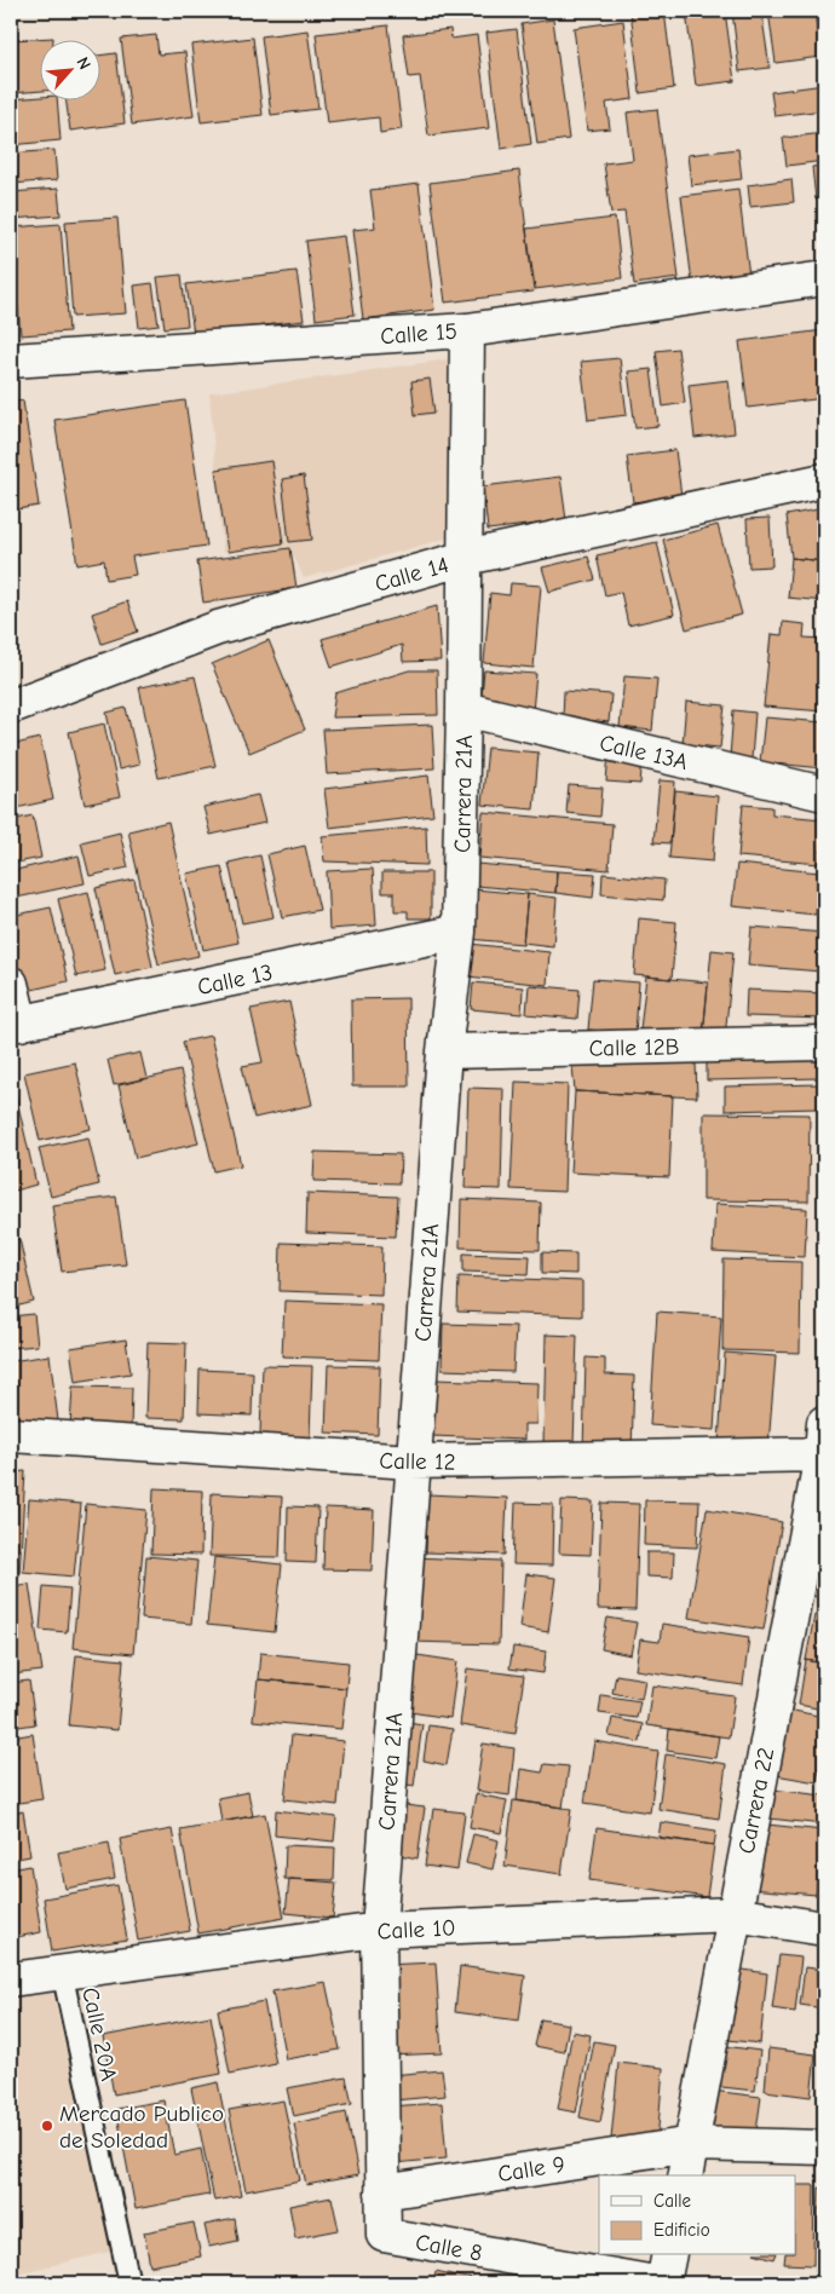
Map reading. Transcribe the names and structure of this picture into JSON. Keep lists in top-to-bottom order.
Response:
{
  "streets": {
    "street": [
      "Calle 15",
      "Calle 14",
      "Calle 13A",
      "Carrera 21A",
      "Calle 13",
      "Calle 12B",
      "Calle 12",
      "Carrera 22",
      "Calle 10",
      "Calle 9",
      "Calle 8"
    ],
    "lane": ["Calle 20A"]
  },
  "crossings": [
    ["Calle 15", "Carrera 21A"],
    ["Calle 14", "Carrera 21A"],
    ["Calle 13A", "Carrera 21A"],
    ["Carrera 21A", "Calle 13"],
    ["Carrera 21A", "Calle 12B"],
    ["Carrera 21A", "Calle 12"],
    ["Carrera 21A", "Calle 10"],
    ["Carrera 21A", "Calle 9"],
    ["Carrera 21A", "Calle 8"],
    ["Calle 12", "Carrera 22"],
    ["Carrera 22", "Calle 10"],
    ["Carrera 22", "Calle 9"],
    ["Calle 10", "Calle 20A"]
  ],
  "places": ["Mercado Publico de Soledad"],
  "legend": ["Calle", "Edificio"],
  "north": "top right"
}
